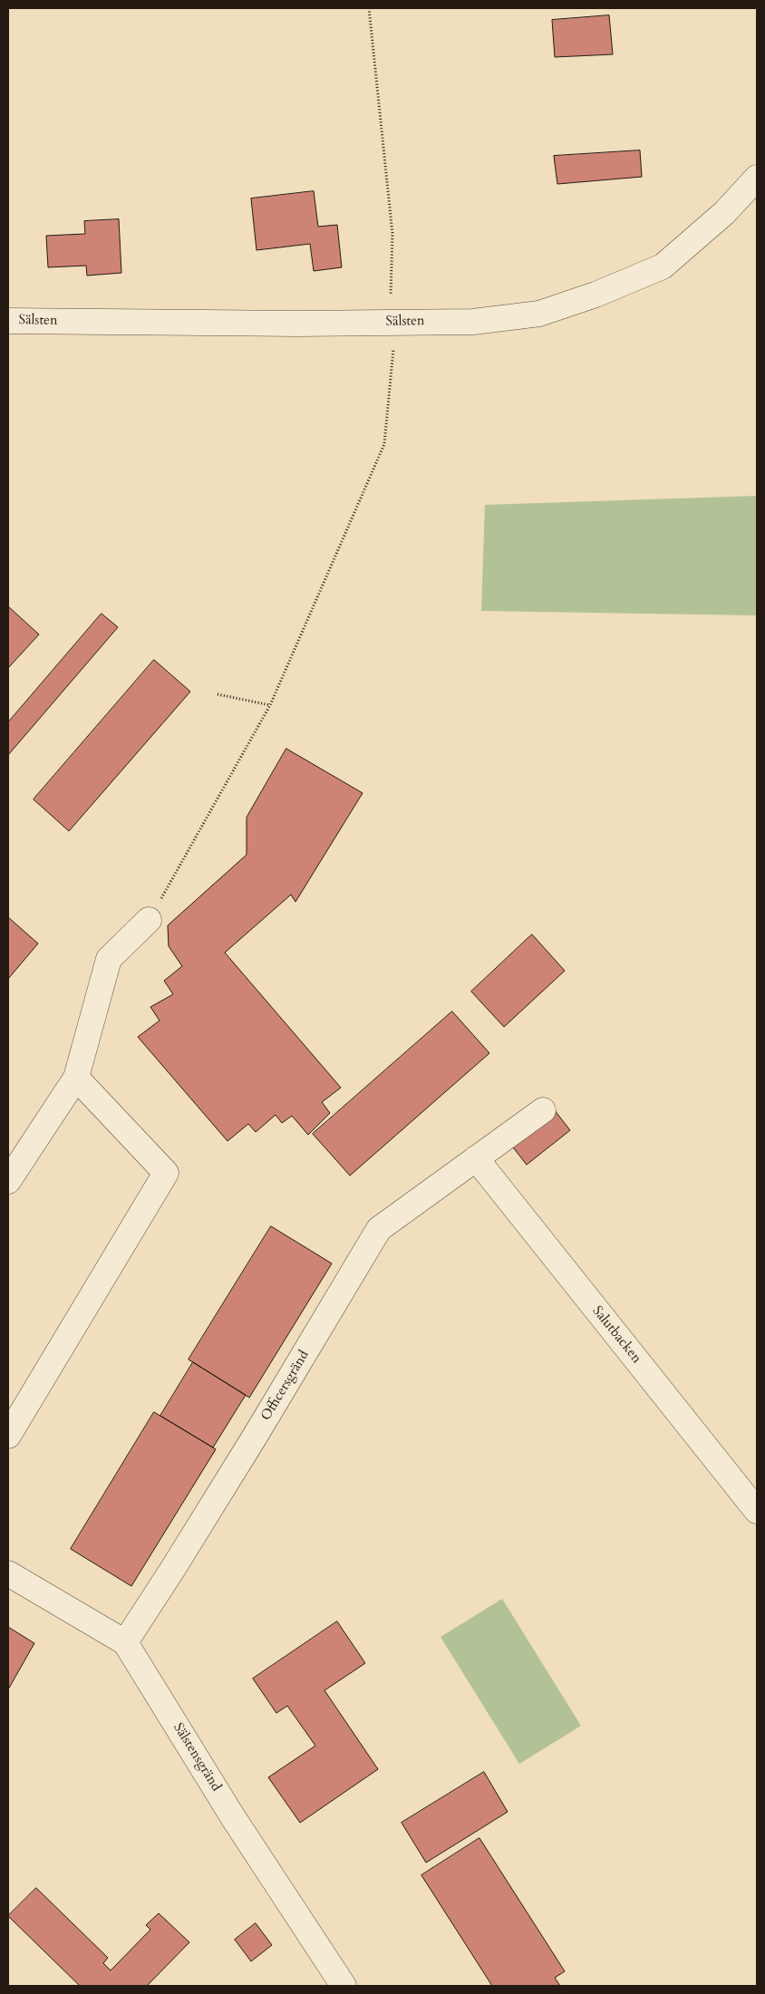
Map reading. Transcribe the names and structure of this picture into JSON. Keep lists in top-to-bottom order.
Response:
{
  "streets": {
    "street": [
      "Sälsten",
      "Salutbacken",
      "Officersgränd",
      "Sälstensgränd"
    ]
  },
  "crossings": [
    ["Salutbacken", "Officersgränd"],
    ["Officersgränd", "Sälstensgränd"]
  ]
}
